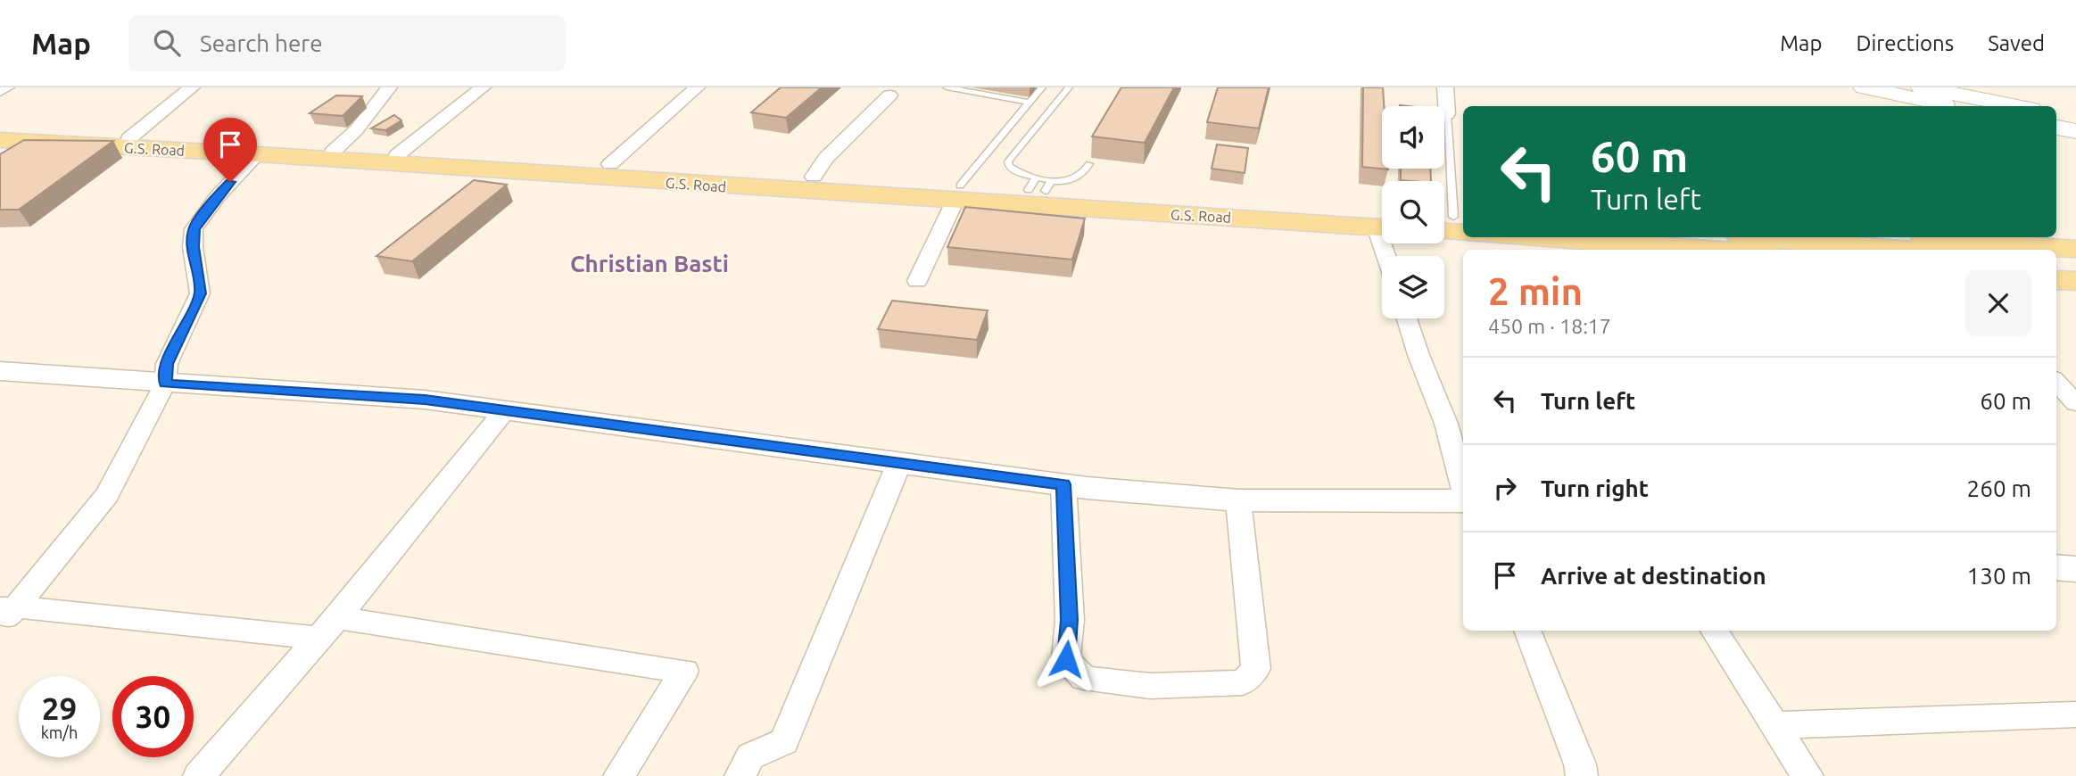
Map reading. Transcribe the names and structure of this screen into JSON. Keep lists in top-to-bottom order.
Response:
{
  "streets": {
    "main road": ["G.S. Road"]
  },
  "districts": ["Christian Basti"],
  "page": {
    "header": "Map",
    "search": "Search here",
    "nav": ["Map", "Directions", "Saved"],
    "turn": ["60 m", "Turn left"],
    "heading": ["2 min", "450 m · 18:17"],
    "list": [
      {
        "name": "Turn left",
        "value": "60 m"
      },
      {
        "name": "Turn right",
        "value": "260 m"
      },
      {
        "name": "Arrive at destination",
        "value": "130 m"
      }
    ],
    "speed": "29 km/h",
    "limit": "30"
  }
}
